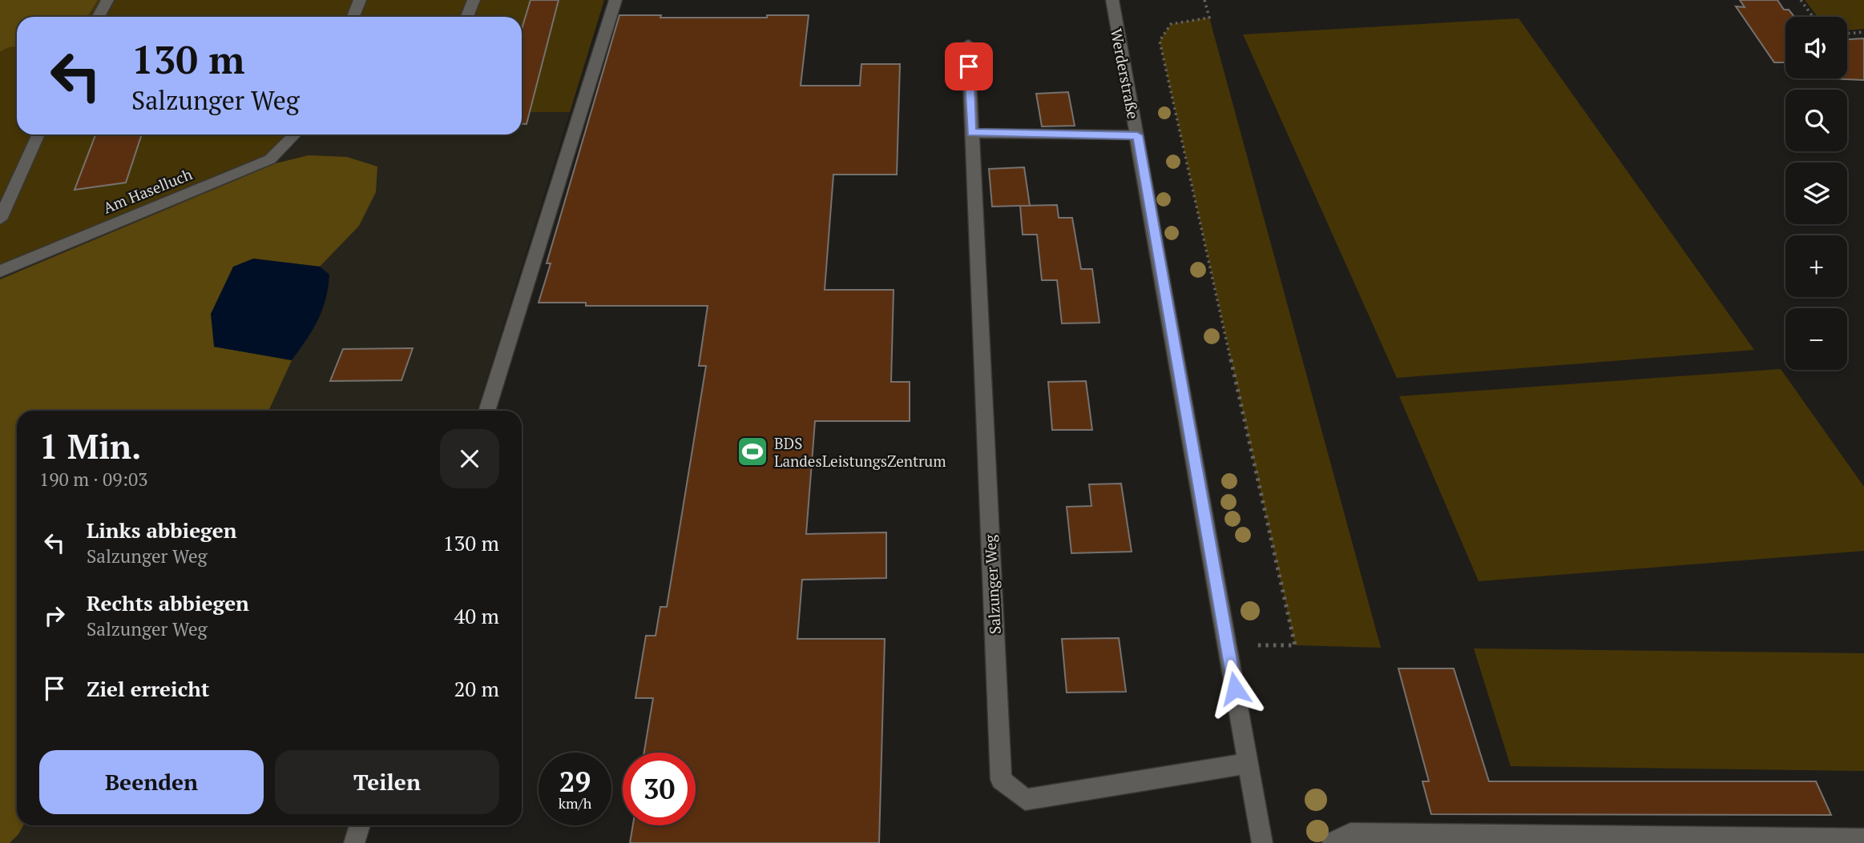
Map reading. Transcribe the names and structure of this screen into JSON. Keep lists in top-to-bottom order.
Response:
{
  "streets": {
    "street": ["Werderstraße", "Am Haselluch", "Salzunger Weg"]
  },
  "crossings": [
    ["Werderstraße", "Salzunger Weg"]
  ],
  "places": {
    "sports": ["BDS LandesLeistungsZentrum"]
  },
  "page": {
    "map_buttons": ["+", "−"],
    "turn": ["130 m", "Salzunger Weg"],
    "heading": ["1 Min.", "190 m · 09:03"],
    "list": [
      {
        "name": "Links abbiegen",
        "note": "Salzunger Weg",
        "value": "130 m"
      },
      {
        "name": "Rechts abbiegen",
        "note": "Salzunger Weg",
        "value": "40 m"
      },
      {
        "name": "Ziel erreicht",
        "value": "20 m"
      }
    ],
    "buttons": ["Beenden", "Teilen"],
    "speed": "29 km/h",
    "limit": "30"
  }
}
